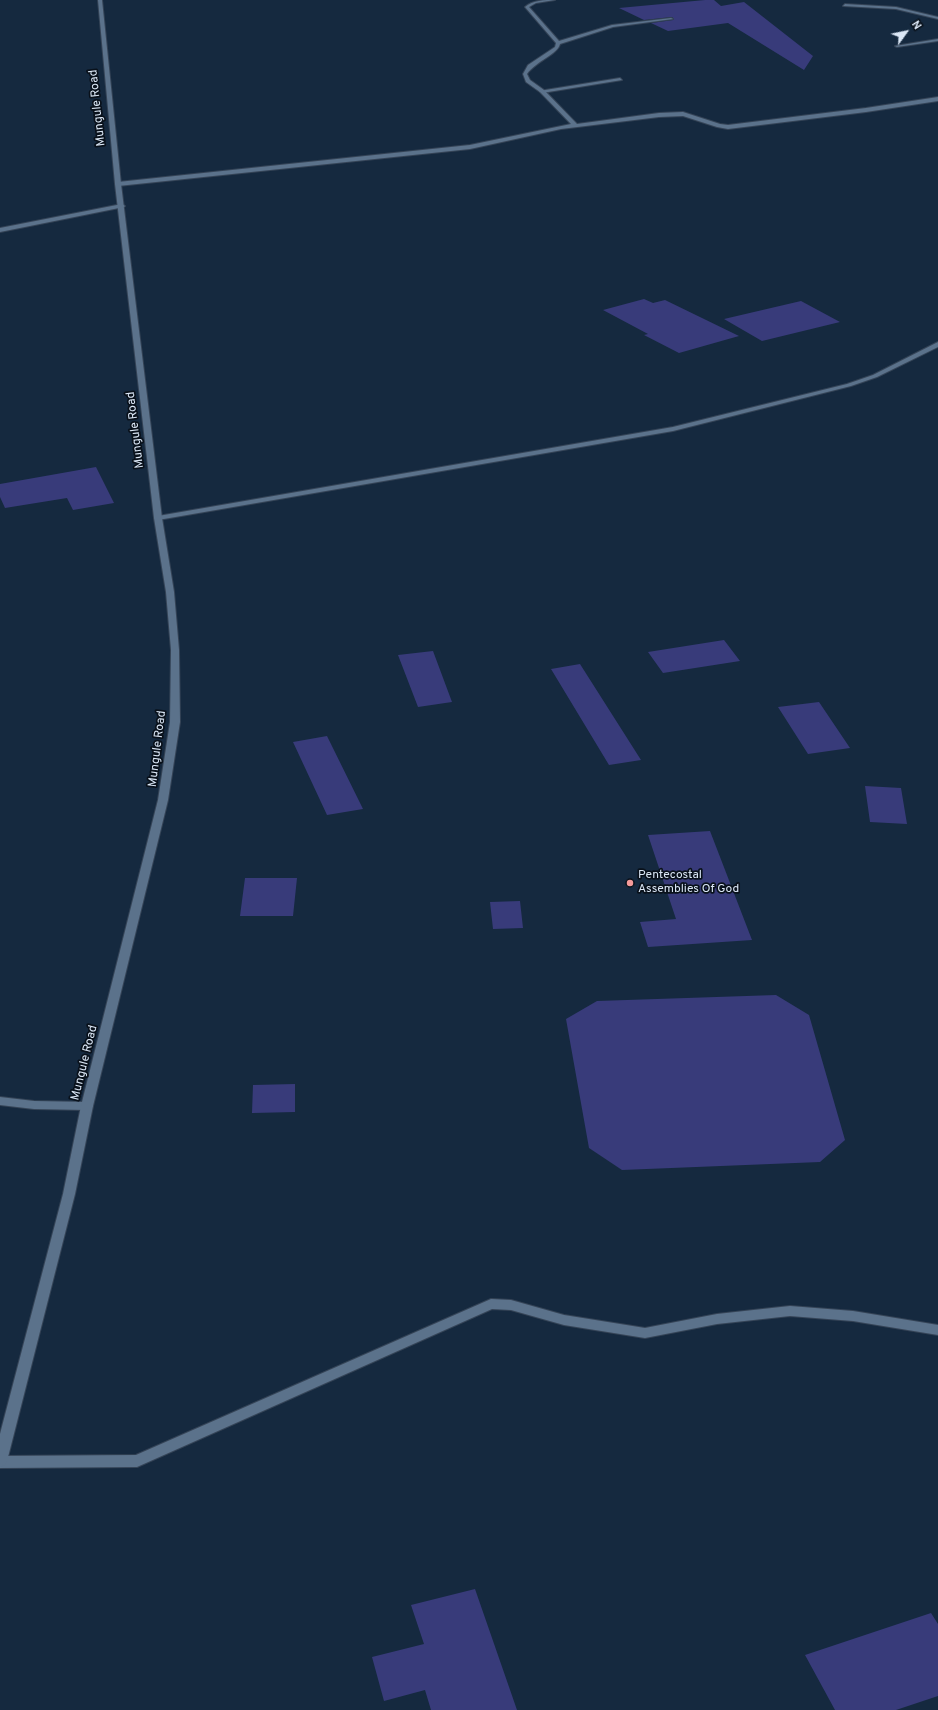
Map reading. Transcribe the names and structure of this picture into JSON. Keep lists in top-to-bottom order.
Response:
{
  "streets": {
    "street": ["Mungule Road"]
  },
  "places": ["Pentecostal Assemblies Of God"],
  "north": "top right"
}
